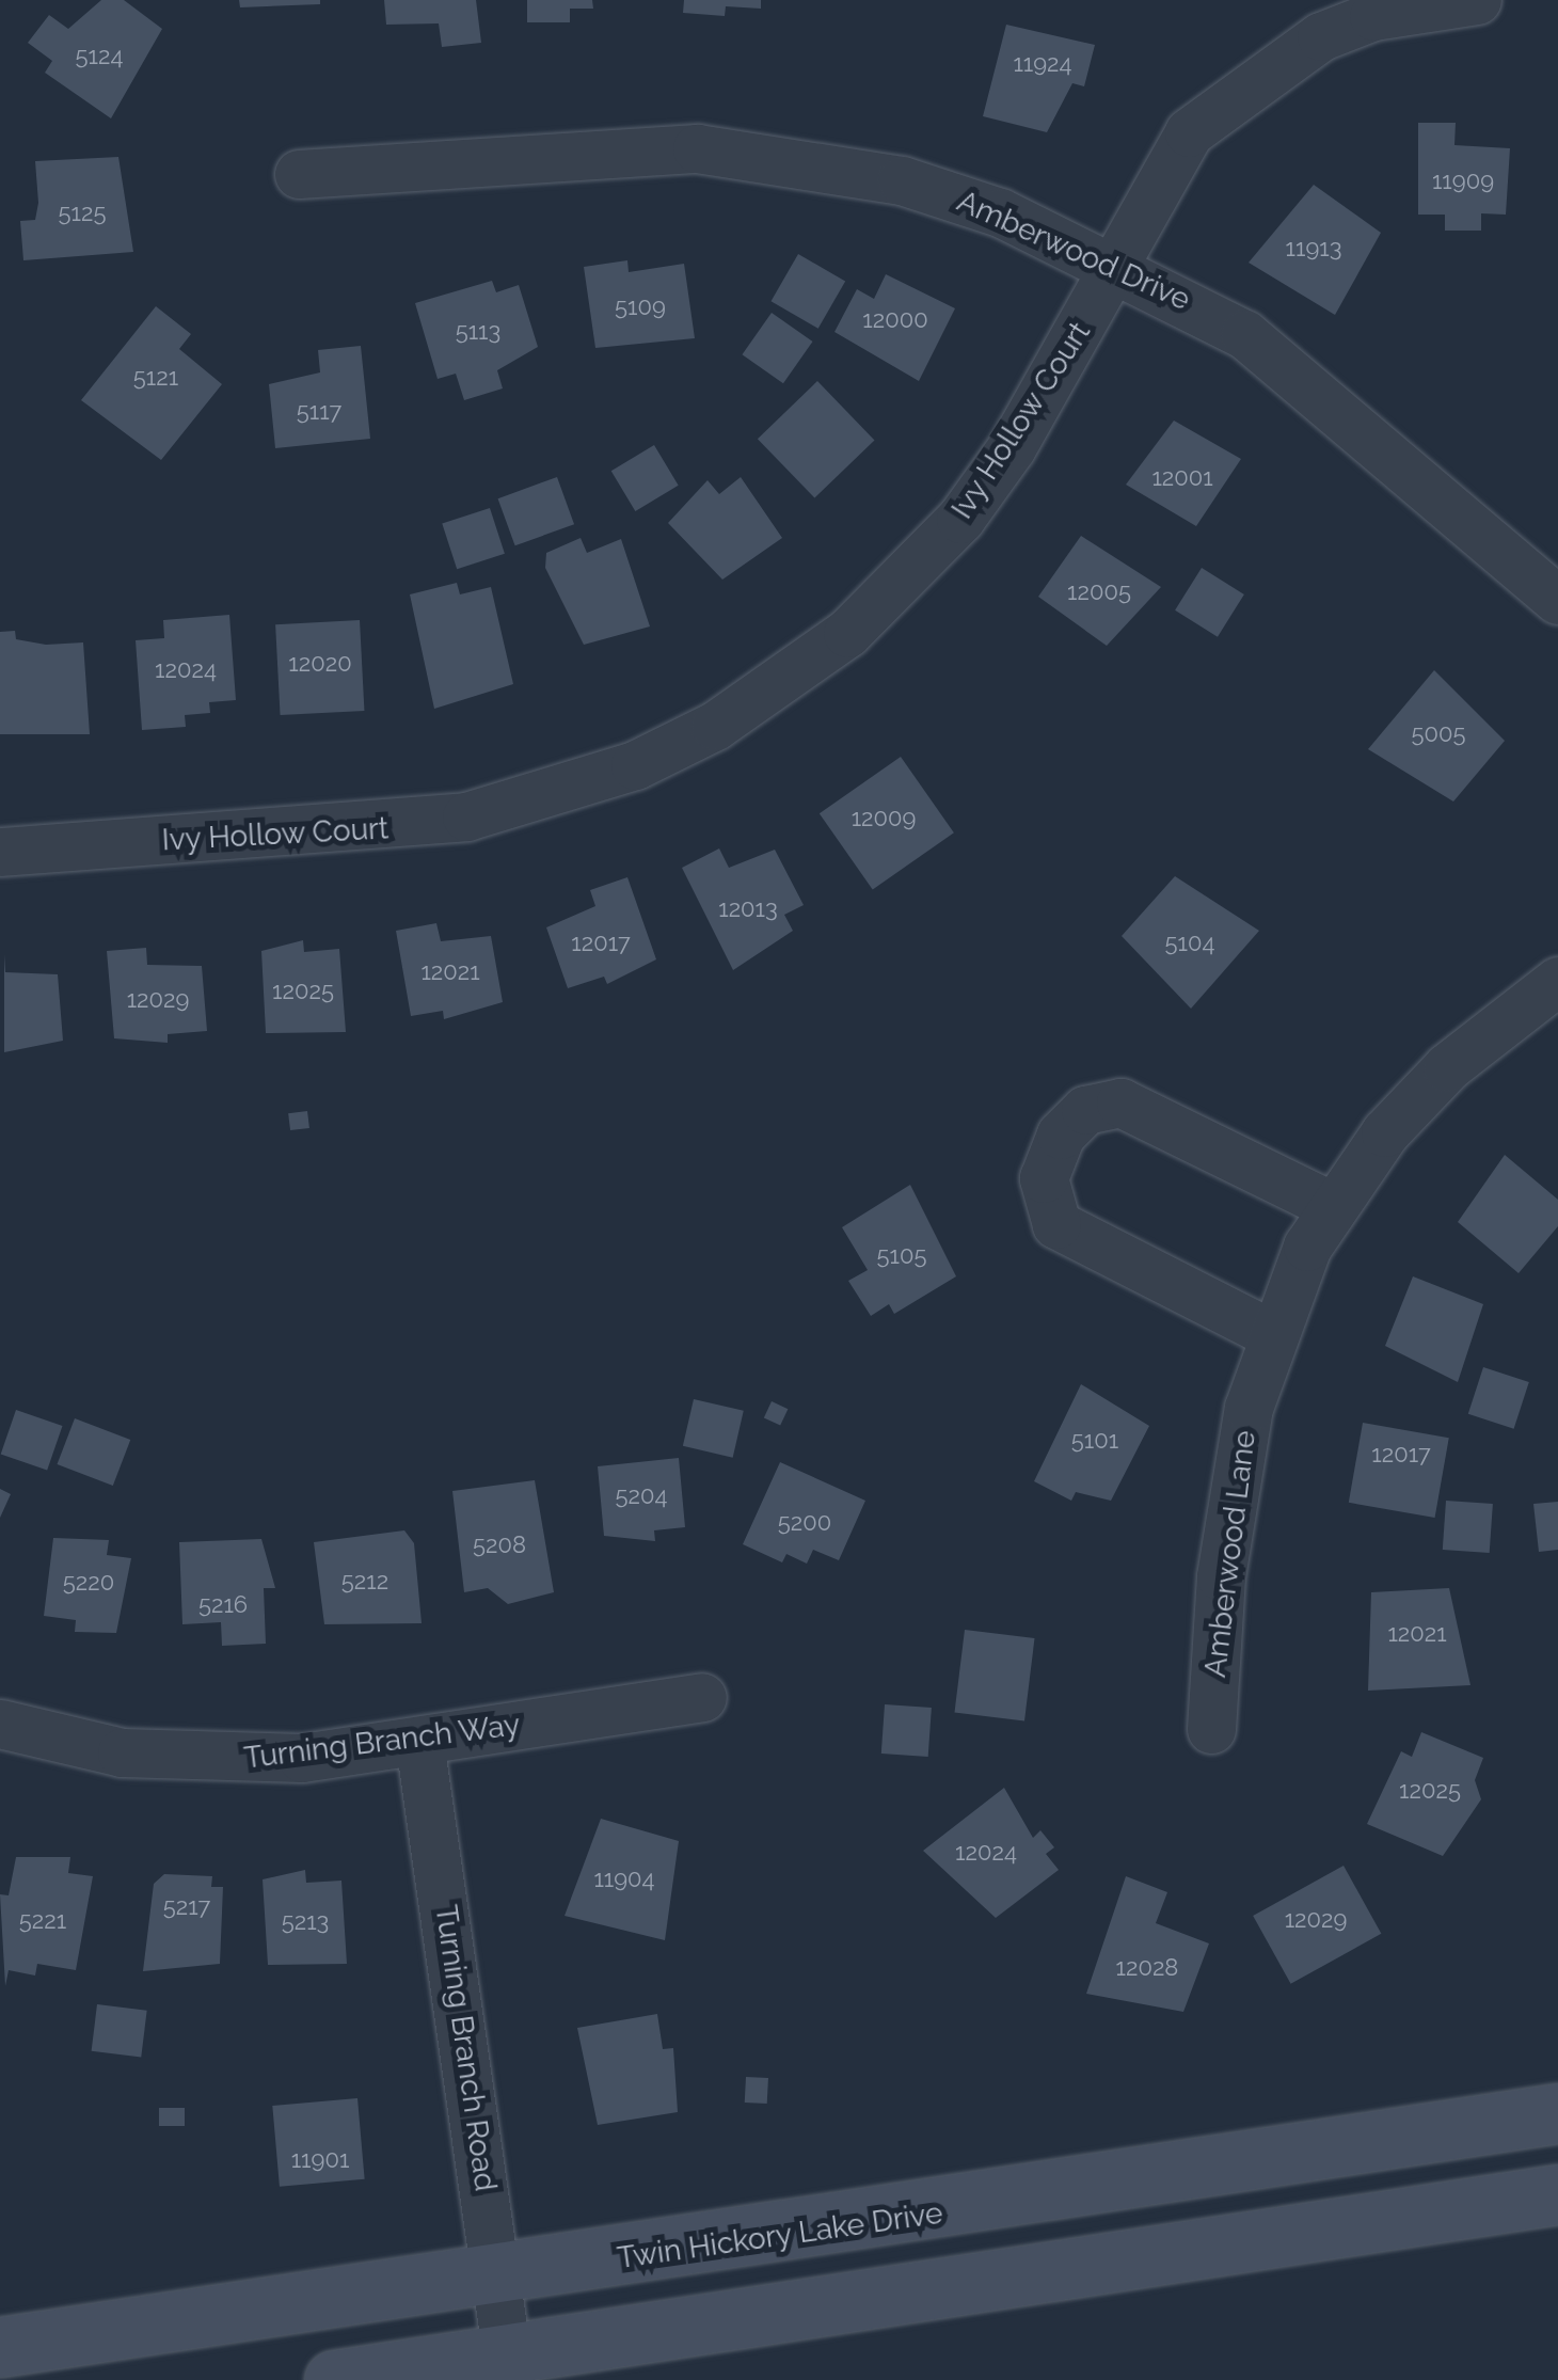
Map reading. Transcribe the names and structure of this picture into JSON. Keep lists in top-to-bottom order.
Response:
{
  "streets": {
    "street": [
      "Amberwood Drive",
      "Ivy Hollow Court",
      "Amberwood Lane",
      "Turning Branch Way",
      "Turning Branch Road",
      "Twin Hickory Lake Drive"
    ]
  },
  "crossings": [
    ["Amberwood Drive", "Ivy Hollow Court"],
    ["Turning Branch Way", "Turning Branch Road"],
    ["Turning Branch Road", "Twin Hickory Lake Drive"]
  ],
  "house_numbers": [
    "5124",
    "11924",
    "11909",
    "5125",
    "11913",
    "5109",
    "12000",
    "5113",
    "5121",
    "5117",
    "12001",
    "12005",
    "12020",
    "12024",
    "5005",
    "12009",
    "12013",
    "12017",
    "5104",
    "12021",
    "12025",
    "12029",
    "5105",
    "5101",
    "12017",
    "5204",
    "5200",
    "5208",
    "5212",
    "5220",
    "5216",
    "12021",
    "12025",
    "12024",
    "11904",
    "5217",
    "12029",
    "5221",
    "5213",
    "12028",
    "11901"
  ]
}
